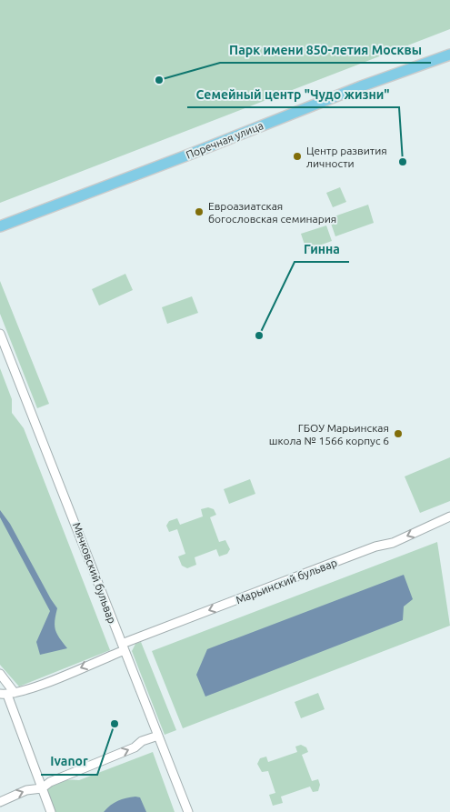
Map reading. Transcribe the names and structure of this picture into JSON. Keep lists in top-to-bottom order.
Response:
{
  "streets": {
    "main road": ["Поречная улица"],
    "street": ["Мячковский бульвар", "Марьинский бульвар"]
  },
  "crossings": [
    ["Мячковский бульвар", "Марьинский бульвар"]
  ],
  "one_way": ["Марьинский бульвар"],
  "places": [
    "Парк имени 850-летия Москвы",
    "Центр развития личности",
    "Семейный центр \"Чудо жизни\"",
    "Евроазиатская богословская семинария",
    "Гинна",
    "ГБОУ Марьинская школа № 1566 корпус 6",
    "Ivanor"
  ]
}
